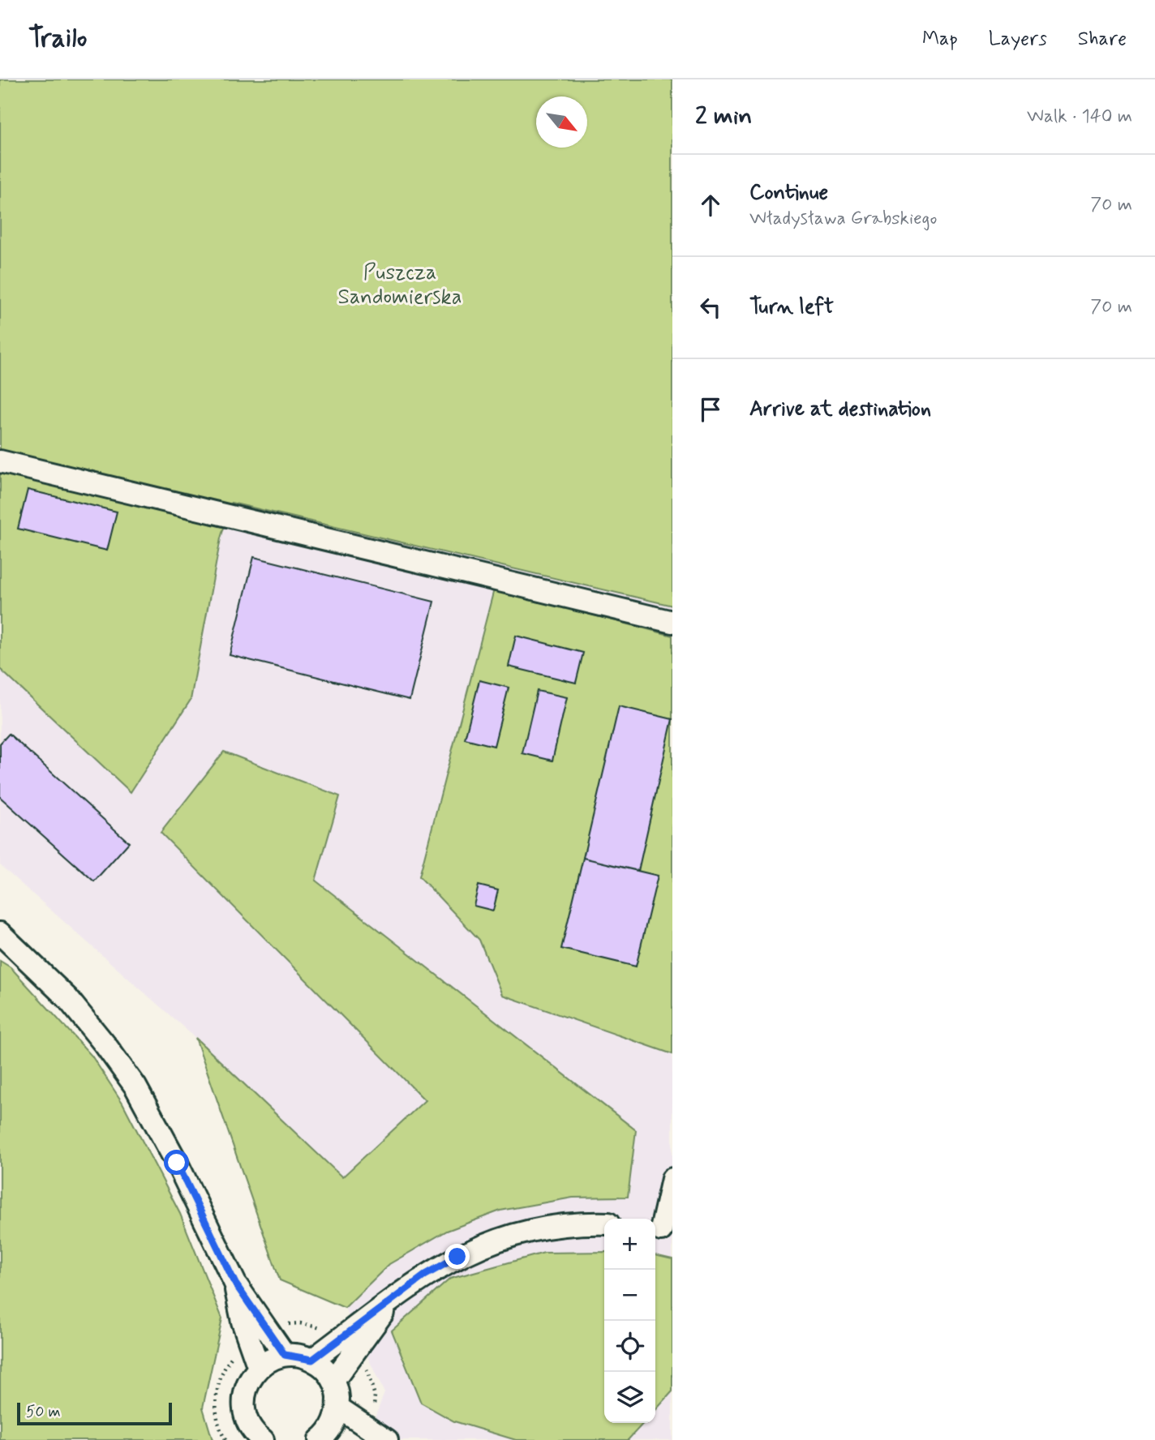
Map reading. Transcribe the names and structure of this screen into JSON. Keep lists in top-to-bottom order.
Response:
{
  "parks": ["Puszcza Sandomierska"],
  "scale_bar": "50 m",
  "north": "bottom right",
  "page": {
    "header": "Trailo",
    "nav": ["Map", "Layers", "Share"],
    "heading": ["2 min", "Walk · 140 m"],
    "list": [
      ["Continue", "Władysława Grabskiego", "70 m"],
      ["Turn left", "70 m"],
      "Arrive at destination"
    ],
    "map_buttons": ["+", "−"],
    "scale": "50 m"
  }
}
